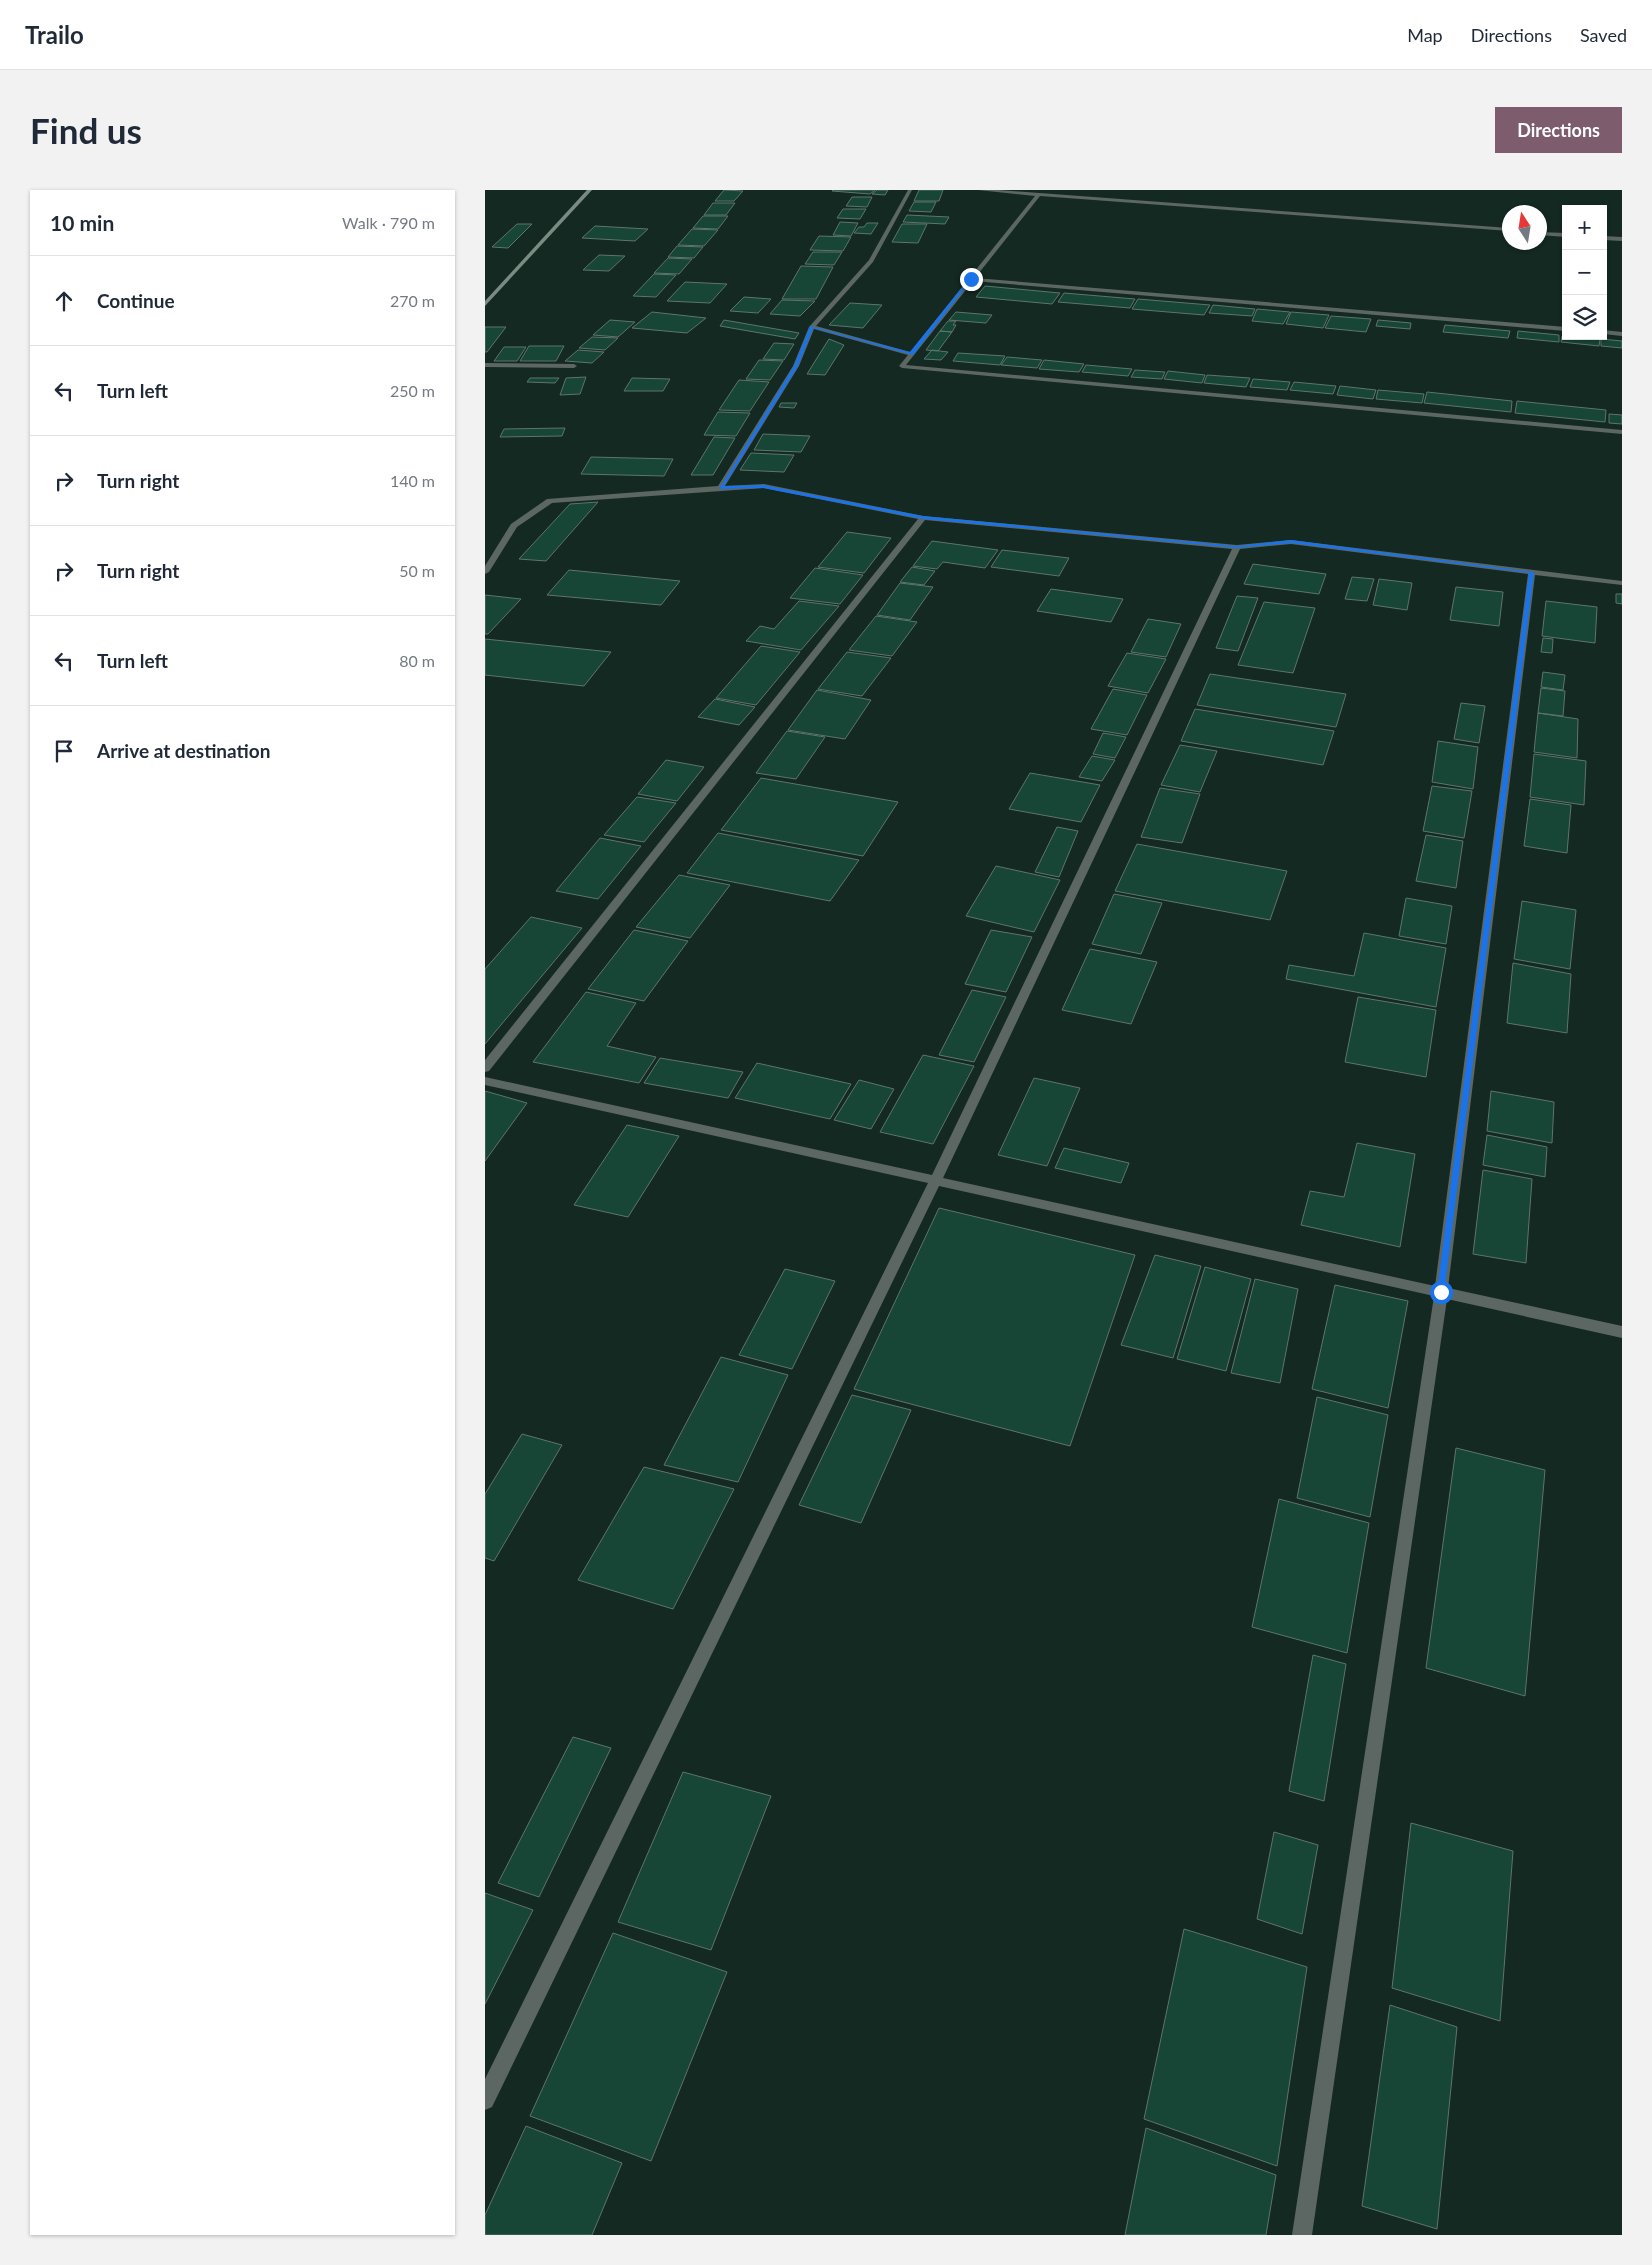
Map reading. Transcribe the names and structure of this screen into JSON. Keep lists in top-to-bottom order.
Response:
{
  "north": "top",
  "page": {
    "header": "Trailo",
    "nav": ["Map", "Directions", "Saved"],
    "buttons": "Directions",
    "title": "Find us",
    "heading": ["10 min", "Walk · 790 m"],
    "map_buttons": ["+", "−"],
    "list": [
      ["Continue", "270 m"],
      ["Turn left", "250 m"],
      ["Turn right", "140 m"],
      ["Turn right", "50 m"],
      ["Turn left", "80 m"],
      "Arrive at destination"
    ]
  }
}
